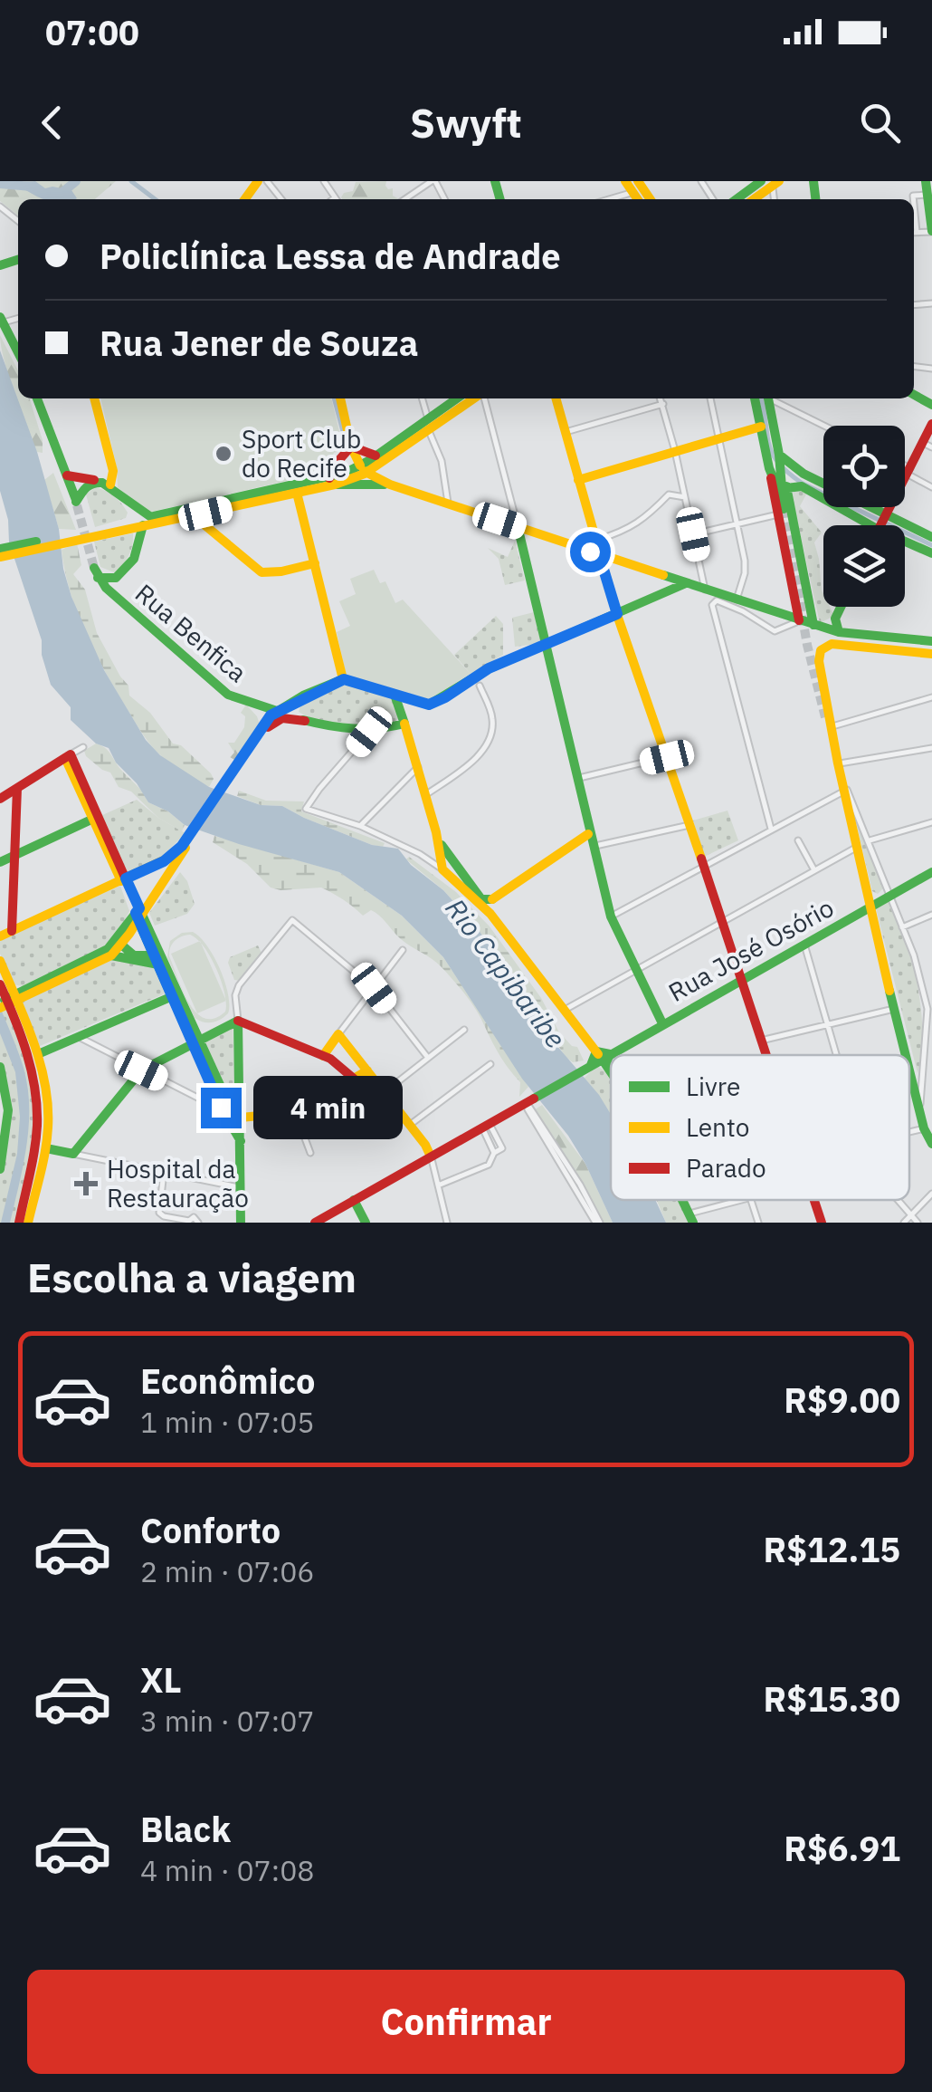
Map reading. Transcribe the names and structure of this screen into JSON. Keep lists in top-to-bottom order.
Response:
{
  "streets": {
    "main road": ["Rua Benfica", "Rua José Osório"]
  },
  "water": ["Rio Capibaribe"],
  "places": {
    "other": ["Sport Club do Recife"],
    "health": ["Hospital da Restauração"]
  },
  "legend": ["Livre", "Lento", "Parado"],
  "page": {
    "status": "07:00",
    "header": "Swyft",
    "banner": ["Policlínica Lessa de Andrade", "Rua Jener de Souza"],
    "bubble": "4 min",
    "heading": "Escolha a viagem",
    "list": [
      {
        "name": "Econômico",
        "note": "1 min · 07:05",
        "value": "R$9.00"
      },
      {
        "name": "Conforto",
        "note": "2 min · 07:06",
        "value": "R$12.15"
      },
      {
        "name": "XL",
        "note": "3 min · 07:07",
        "value": "R$15.30"
      },
      {
        "name": "Black",
        "note": "4 min · 07:08",
        "value": "R$6.91"
      }
    ],
    "buttons": "Confirmar"
  }
}
